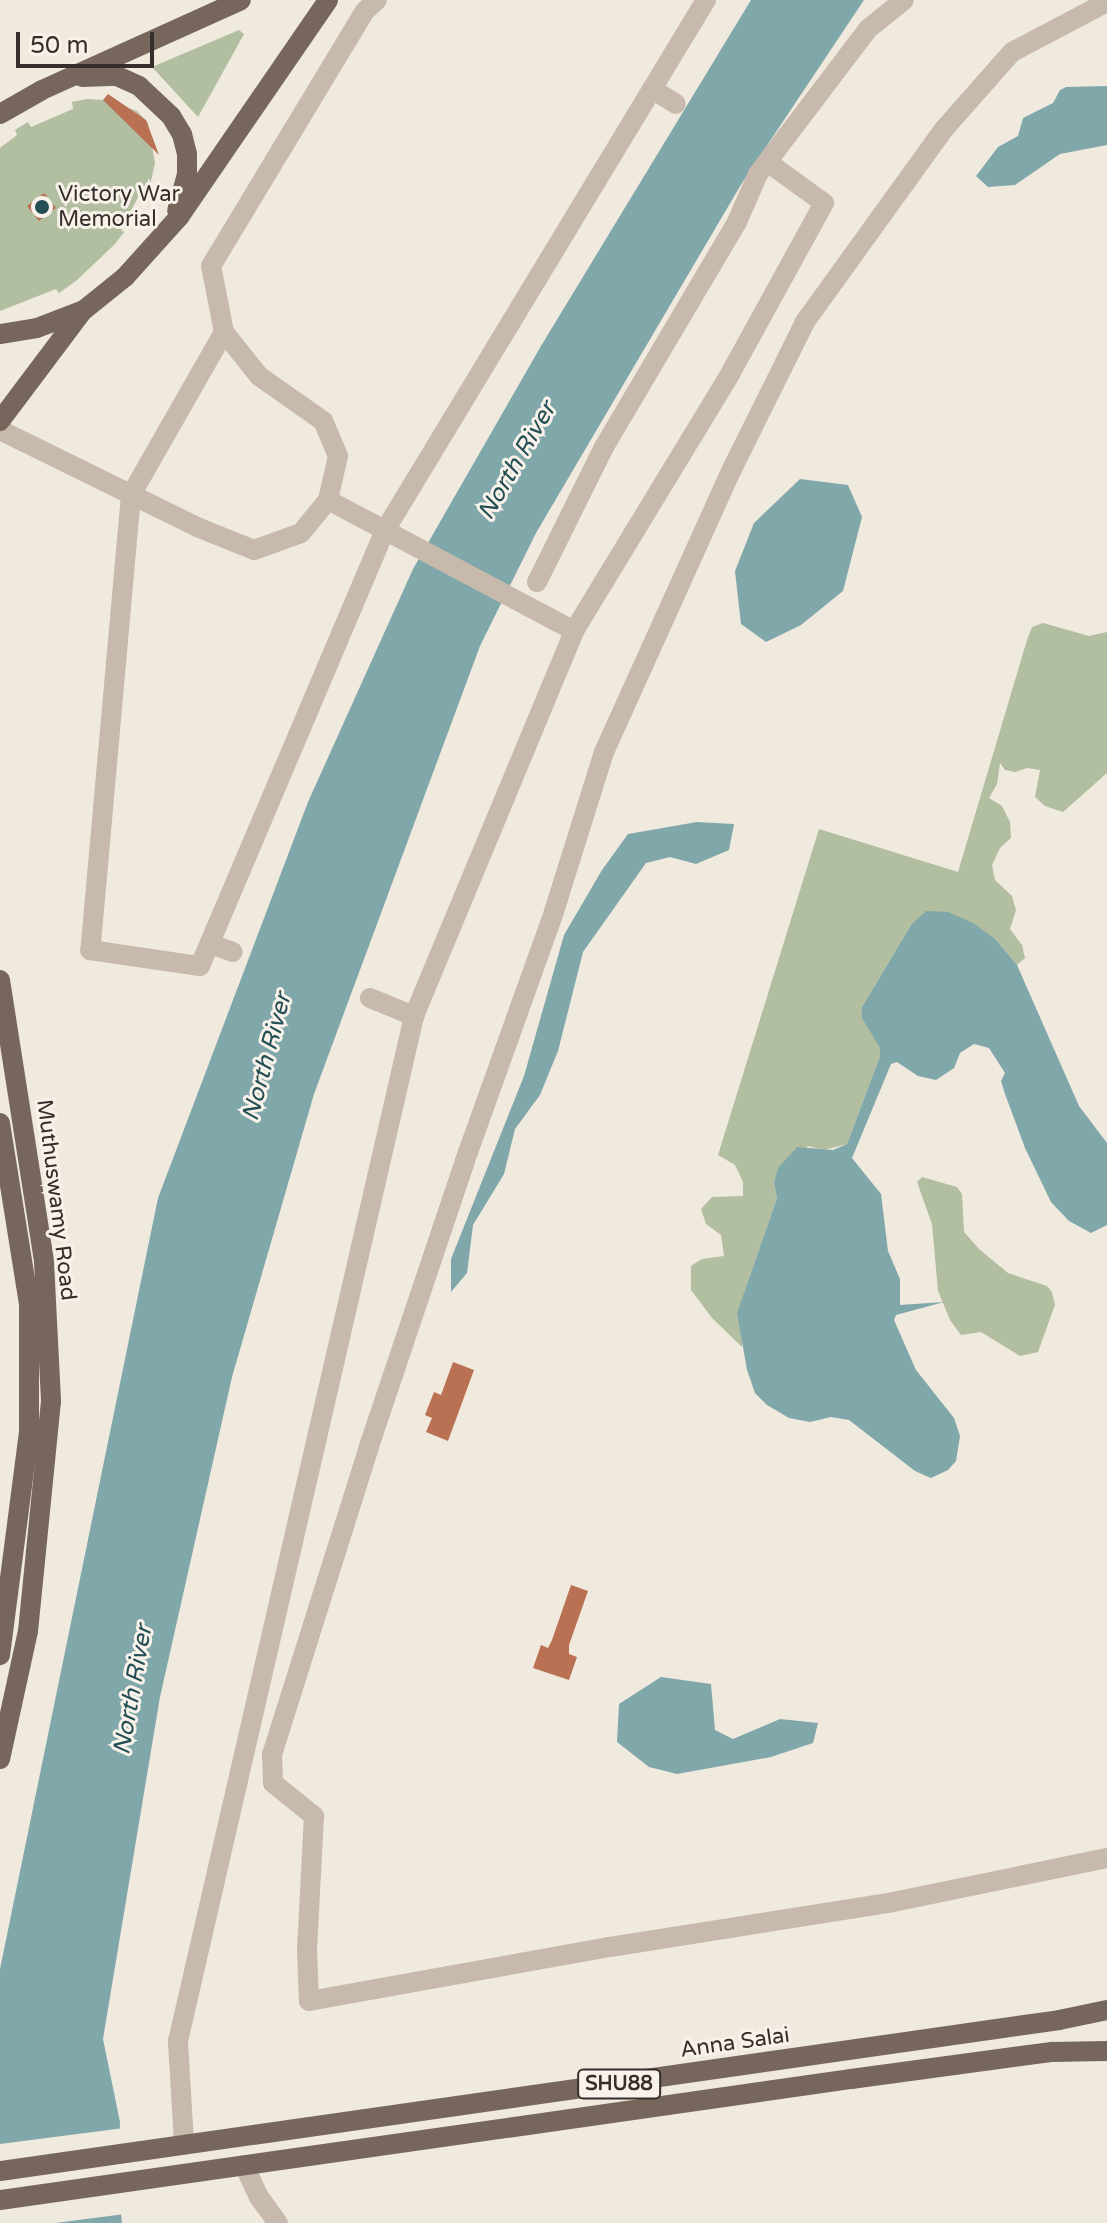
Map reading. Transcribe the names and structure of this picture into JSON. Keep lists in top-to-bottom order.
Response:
{
  "streets": {
    "main road": ["Muthuswamy Road", "Anna Salai", "SHU88"]
  },
  "water": ["North River"],
  "places": ["Victory War Memorial"],
  "scale_bar": "50 m"
}
